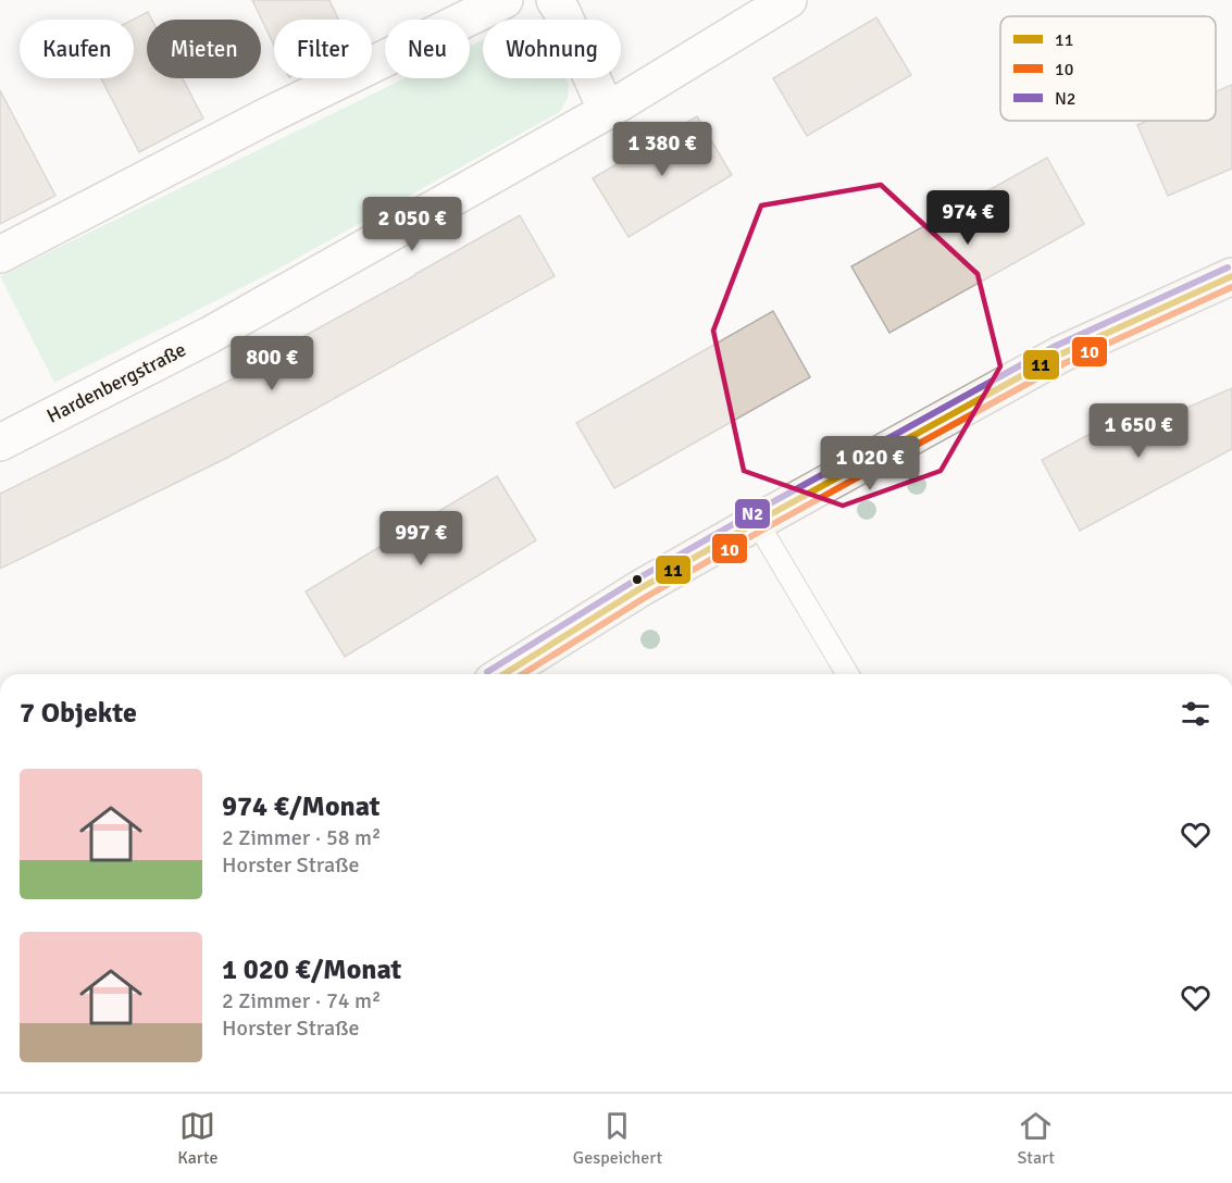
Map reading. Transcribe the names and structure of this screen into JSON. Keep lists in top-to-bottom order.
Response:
{
  "streets": {
    "street": ["Hardenbergstraße"]
  },
  "lines": ["transit line N2", "transit line 11", "transit line 10"],
  "legend": ["11", "10", "N2"],
  "page": {
    "chip": [
      "Kaufen",
      "Mieten",
      "Filter",
      "Neu",
      "Wohnung"
    ],
    "price": [
      "1 380 €",
      "974 €",
      "2 050 €",
      "800 €",
      "1 650 €",
      "1 020 €",
      "997 €"
    ],
    "heading": "7 Objekte",
    "list": [
      {
        "name": "974 €/Monat",
        "note": "2 Zimmer · 58 m² · Horster Straße"
      },
      {
        "name": "1 020 €/Monat",
        "note": "2 Zimmer · 74 m² · Horster Straße"
      }
    ],
    "tabs": ["Karte", "Gespeichert", "Start"]
  }
}
